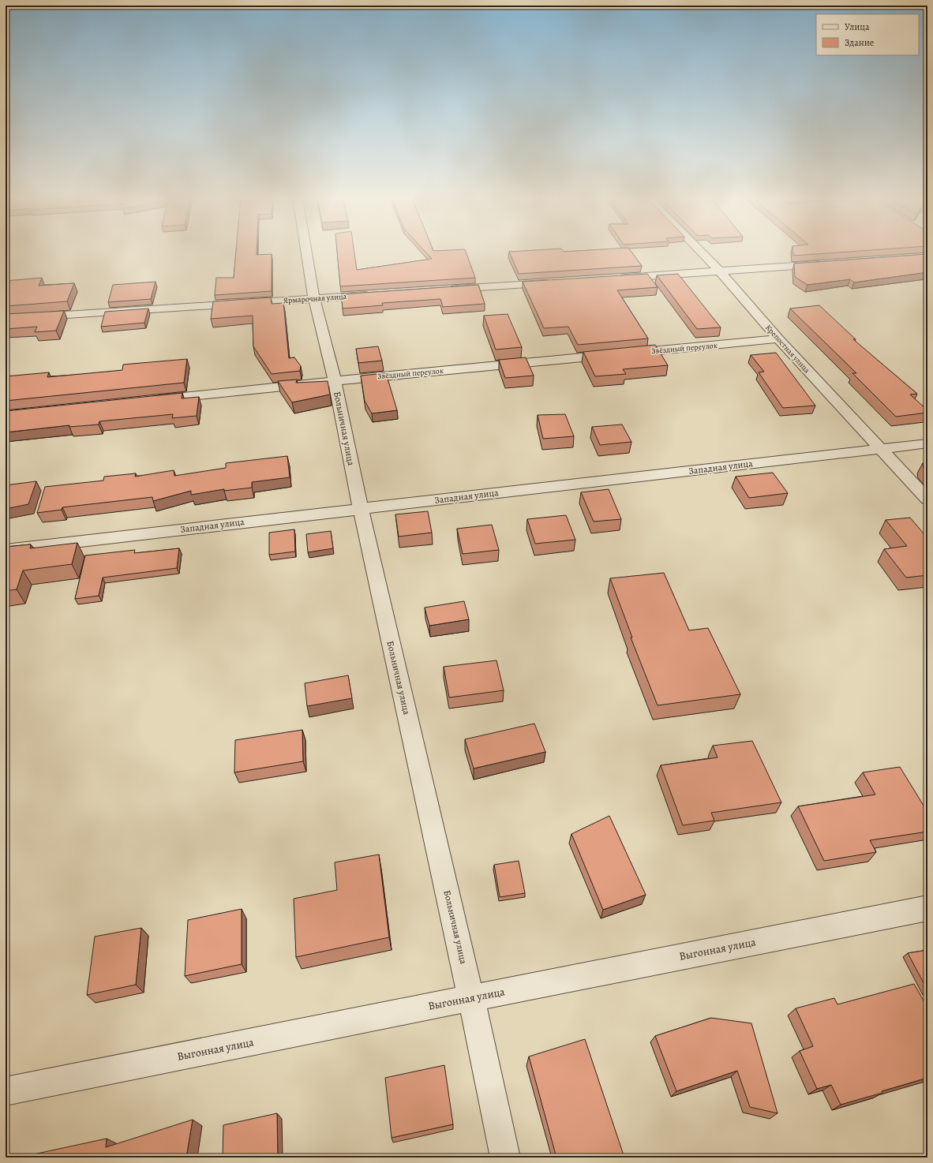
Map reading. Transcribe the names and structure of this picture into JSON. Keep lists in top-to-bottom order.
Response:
{
  "streets": {
    "street": [
      "Ярмарочная улица",
      "Звёздный переулок",
      "Крепостная улица",
      "Больничная улица",
      "Западная улица",
      "Выгонная улица"
    ]
  },
  "crossings": [
    ["Ярмарочная улица", "Больничная улица"],
    ["Звёздный переулок", "Крепостная улица"],
    ["Звёздный переулок", "Больничная улица"],
    ["Крепостная улица", "Западная улица"],
    ["Больничная улица", "Западная улица"],
    ["Больничная улица", "Выгонная улица"]
  ],
  "legend": ["Улица", "Здание"]
}
